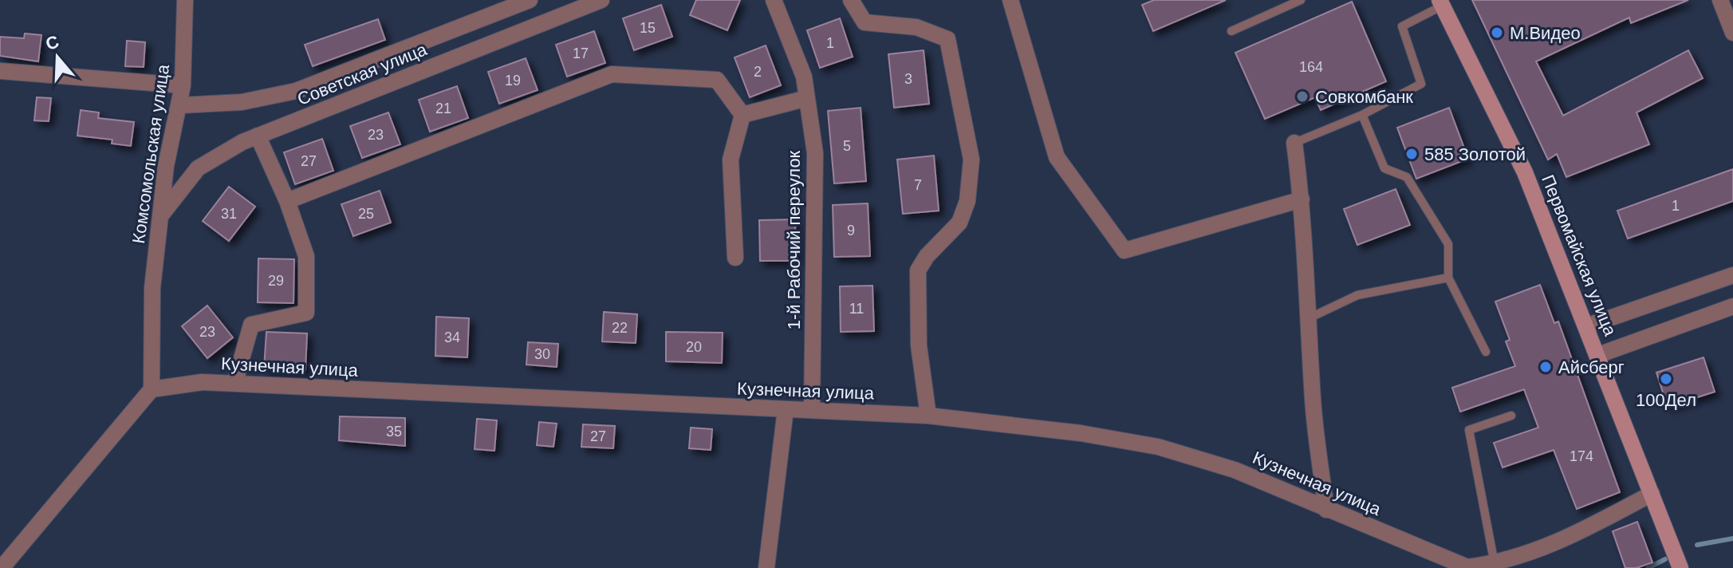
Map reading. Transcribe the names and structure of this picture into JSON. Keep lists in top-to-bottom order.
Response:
{
  "streets": {
    "main road": ["Первомайская улица"],
    "street": [
      "Советская улица",
      "Комсомольская улица",
      "1-й Рабочий переулок",
      "Кузнечная улица"
    ]
  },
  "crossings": [
    ["Советская улица", "Комсомольская улица"],
    ["Комсомольская улица", "Кузнечная улица"],
    ["1-й Рабочий переулок", "Кузнечная улица"],
    ["Первомайская улица", "Кузнечная улица"]
  ],
  "places": [
    "М.Видео",
    "Совкомбанк",
    "585 Золотой",
    "Айсберг",
    "100Дел"
  ],
  "house_numbers": [
    "15",
    "1",
    "17",
    "164",
    "2",
    "3",
    "19",
    "21",
    "23",
    "5",
    "27",
    "7",
    "1",
    "31",
    "25",
    "9",
    "29",
    "11",
    "22",
    "23",
    "34",
    "20",
    "30",
    "35",
    "27",
    "174"
  ],
  "north": "top"
}
